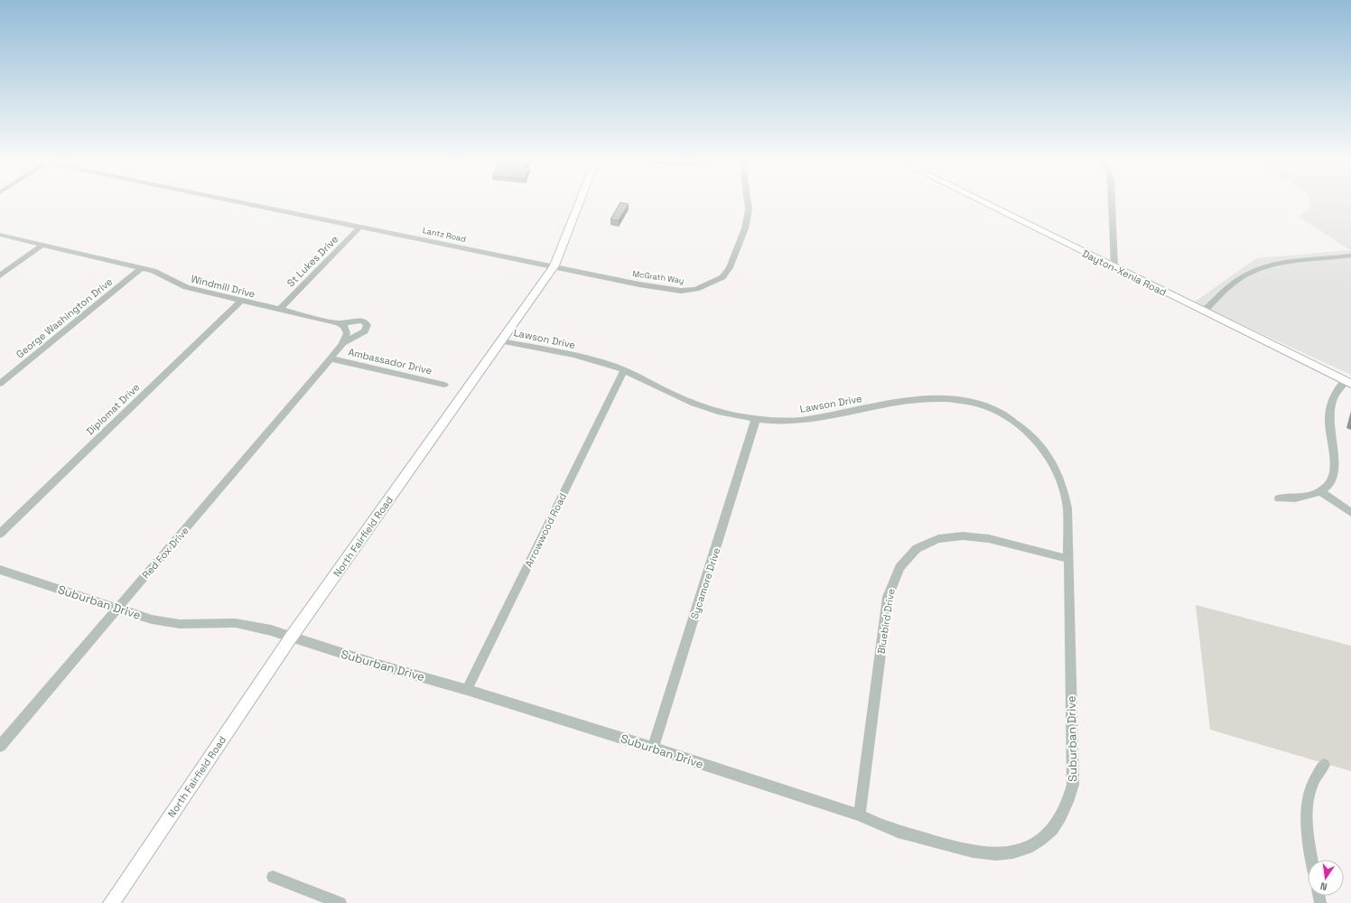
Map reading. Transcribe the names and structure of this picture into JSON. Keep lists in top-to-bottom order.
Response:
{
  "streets": {
    "main road": ["Dayton-Xenia Road", "North Fairfield Road"],
    "street": [
      "Lantz Road",
      "St Lukes Drive",
      "McGrath Way",
      "Windmill Drive",
      "George Washington Drive",
      "Lawson Drive",
      "Ambassador Drive",
      "Diplomat Drive",
      "Arrowwood Road",
      "Red Fox Drive",
      "Sycamore Drive",
      "Suburban Drive",
      "Bluebird Drive"
    ]
  },
  "crossings": [
    ["Lantz Road", "St Lukes Drive"],
    ["Lantz Road", "McGrath Way"],
    ["Lantz Road", "North Fairfield Road"],
    ["St Lukes Drive", "Windmill Drive"],
    ["McGrath Way", "North Fairfield Road"],
    ["Windmill Drive", "George Washington Drive"],
    ["Windmill Drive", "Diplomat Drive"],
    ["Lawson Drive", "Arrowwood Road"],
    ["Lawson Drive", "North Fairfield Road"],
    ["Lawson Drive", "Sycamore Drive"],
    ["Lawson Drive", "Suburban Drive"],
    ["Lawson Drive", "Bluebird Drive"],
    ["Ambassador Drive", "Red Fox Drive"],
    ["Arrowwood Road", "Suburban Drive"],
    ["North Fairfield Road", "Suburban Drive"],
    ["Red Fox Drive", "Suburban Drive"],
    ["Sycamore Drive", "Suburban Drive"],
    ["Suburban Drive", "Bluebird Drive"]
  ],
  "north": "bottom"
}
